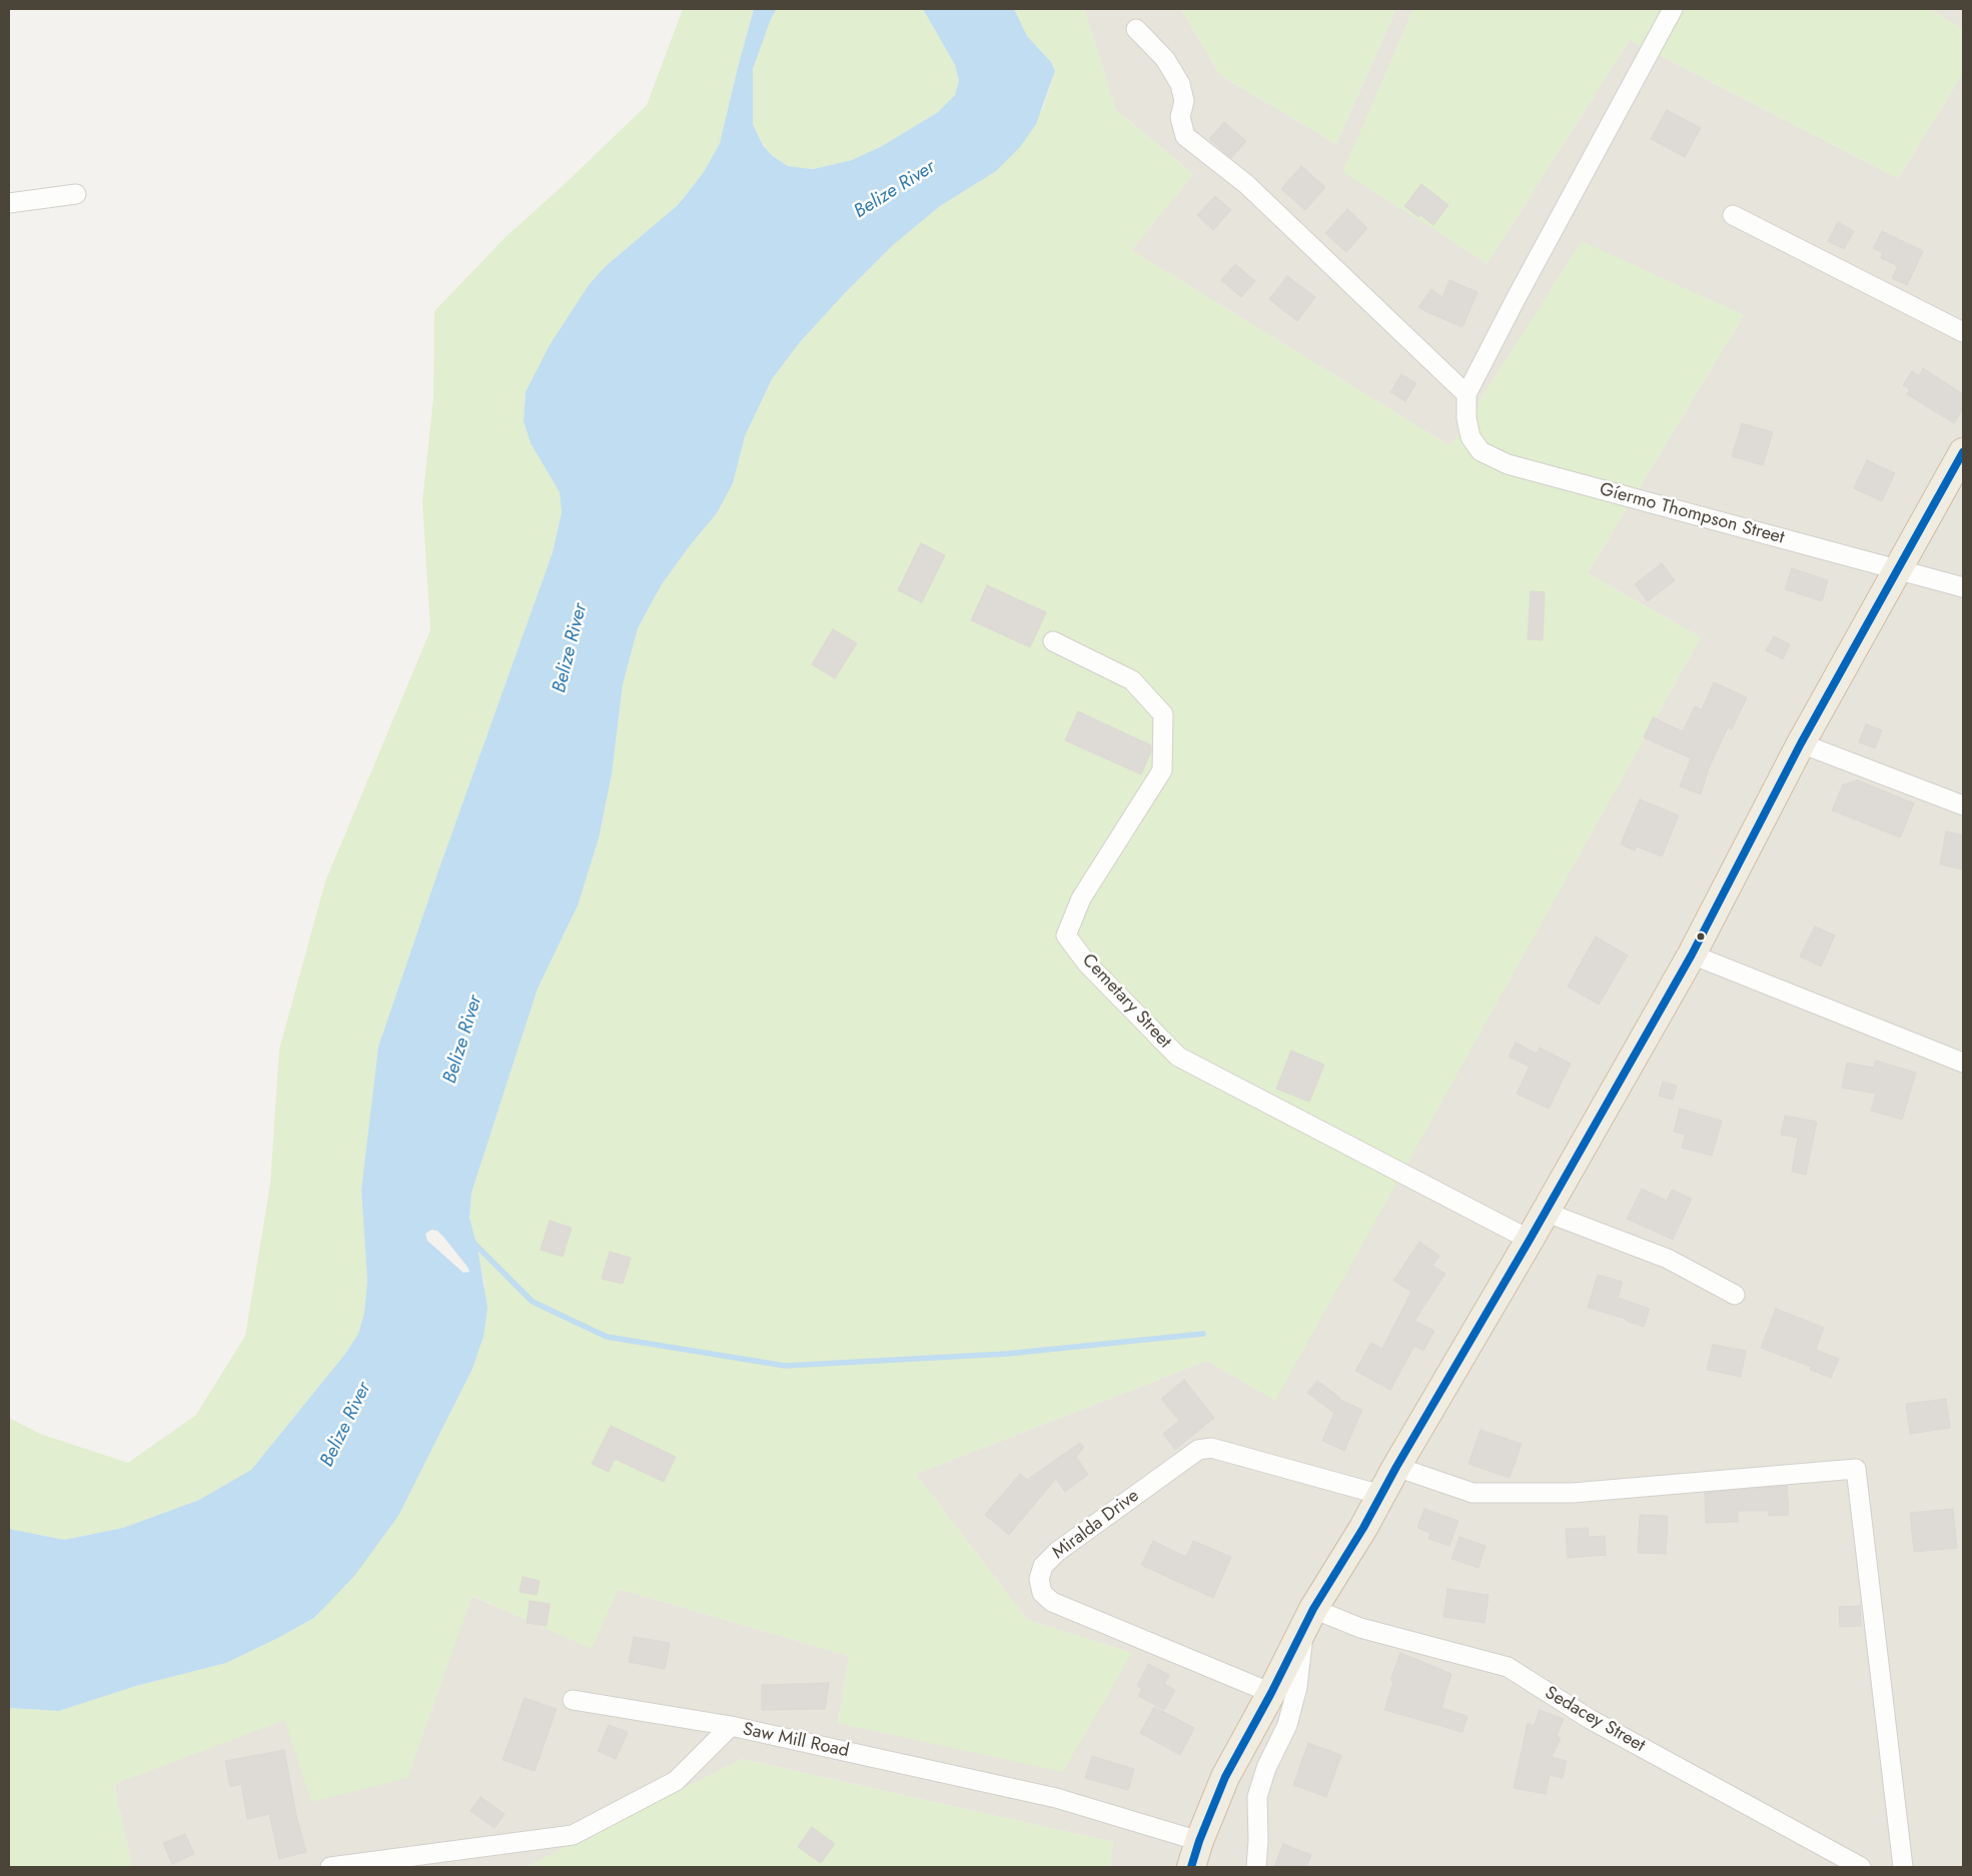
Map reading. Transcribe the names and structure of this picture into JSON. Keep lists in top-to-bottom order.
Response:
{
  "streets": {
    "street": [
      "Gíermo Thompson Street",
      "Cemetary Street",
      "Miralda Drive",
      "Sedacey Street",
      "Saw Mill Road"
    ]
  },
  "water": ["Belize River"]
}
